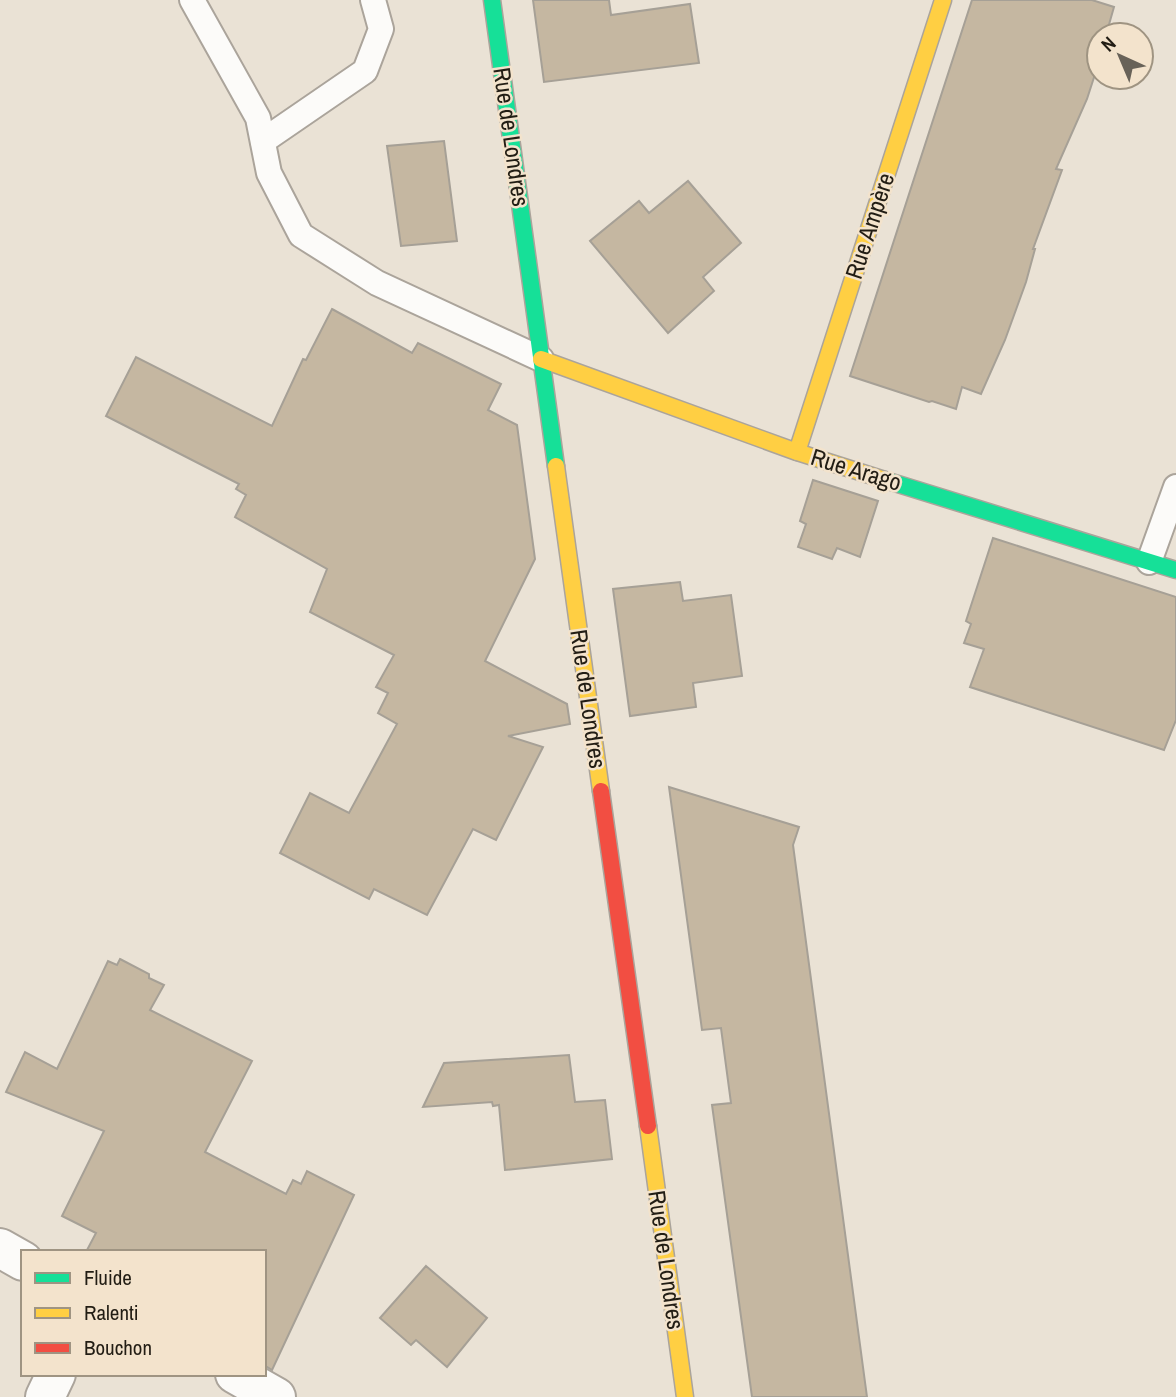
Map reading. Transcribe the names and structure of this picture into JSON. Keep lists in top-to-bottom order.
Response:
{
  "streets": {
    "street": ["Rue de Londres", "Rue Ampère", "Rue Arago"]
  },
  "crossings": [
    ["Rue de Londres", "Rue Arago"],
    ["Rue Ampère", "Rue Arago"]
  ],
  "legend": ["Fluide", "Ralenti", "Bouchon"],
  "north": "top left"
}
